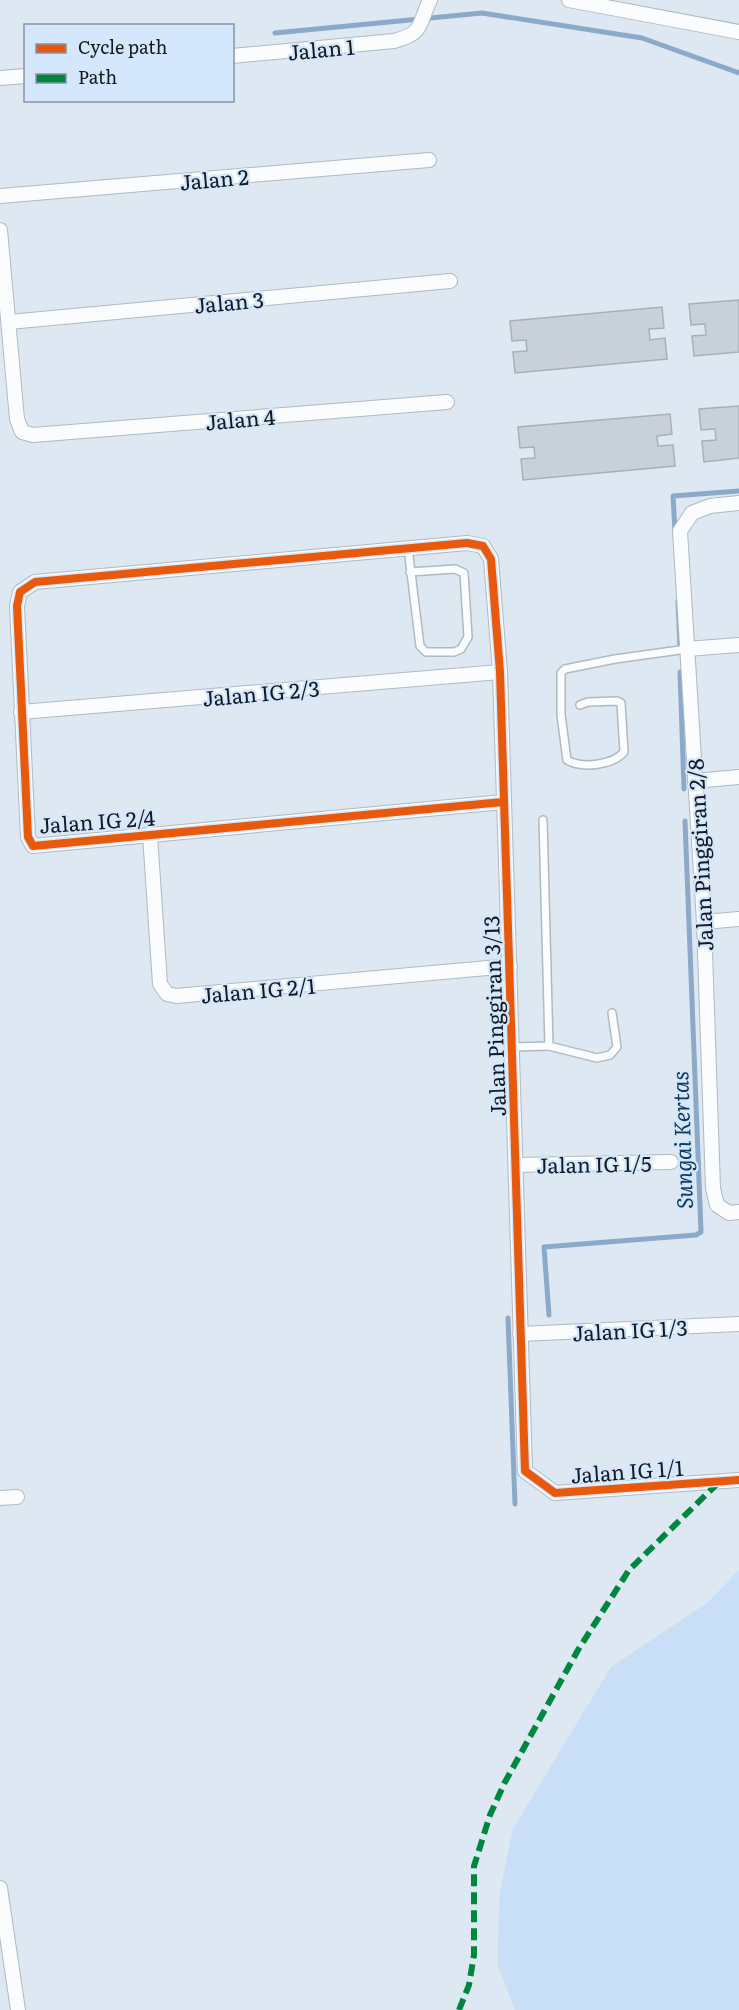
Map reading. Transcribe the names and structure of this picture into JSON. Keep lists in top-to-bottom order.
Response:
{
  "streets": {
    "street": [
      "Jalan 1",
      "Jalan 2",
      "Jalan 3",
      "Jalan 4",
      "Jalan IG 2/3",
      "Jalan IG 2/4",
      "Jalan Pinggiran 2/8",
      "Jalan IG 2/1",
      "Jalan Pinggiran 3/13",
      "Jalan IG 1/5",
      "Jalan IG 1/3",
      "Jalan IG 1/1"
    ]
  },
  "crossings": [
    ["Jalan 3", "Jalan 4"],
    ["Jalan IG 2/3", "Jalan IG 2/4"],
    ["Jalan IG 2/3", "Jalan Pinggiran 3/13"],
    ["Jalan IG 2/4", "Jalan IG 2/1"],
    ["Jalan IG 2/4", "Jalan Pinggiran 3/13"],
    ["Jalan IG 2/1", "Jalan Pinggiran 3/13"],
    ["Jalan Pinggiran 3/13", "Jalan IG 1/5"],
    ["Jalan Pinggiran 3/13", "Jalan IG 1/3"],
    ["Jalan Pinggiran 3/13", "Jalan IG 1/1"]
  ],
  "water": ["Sungai Kertas"],
  "legend": ["Cycle path", "Path"]
}
